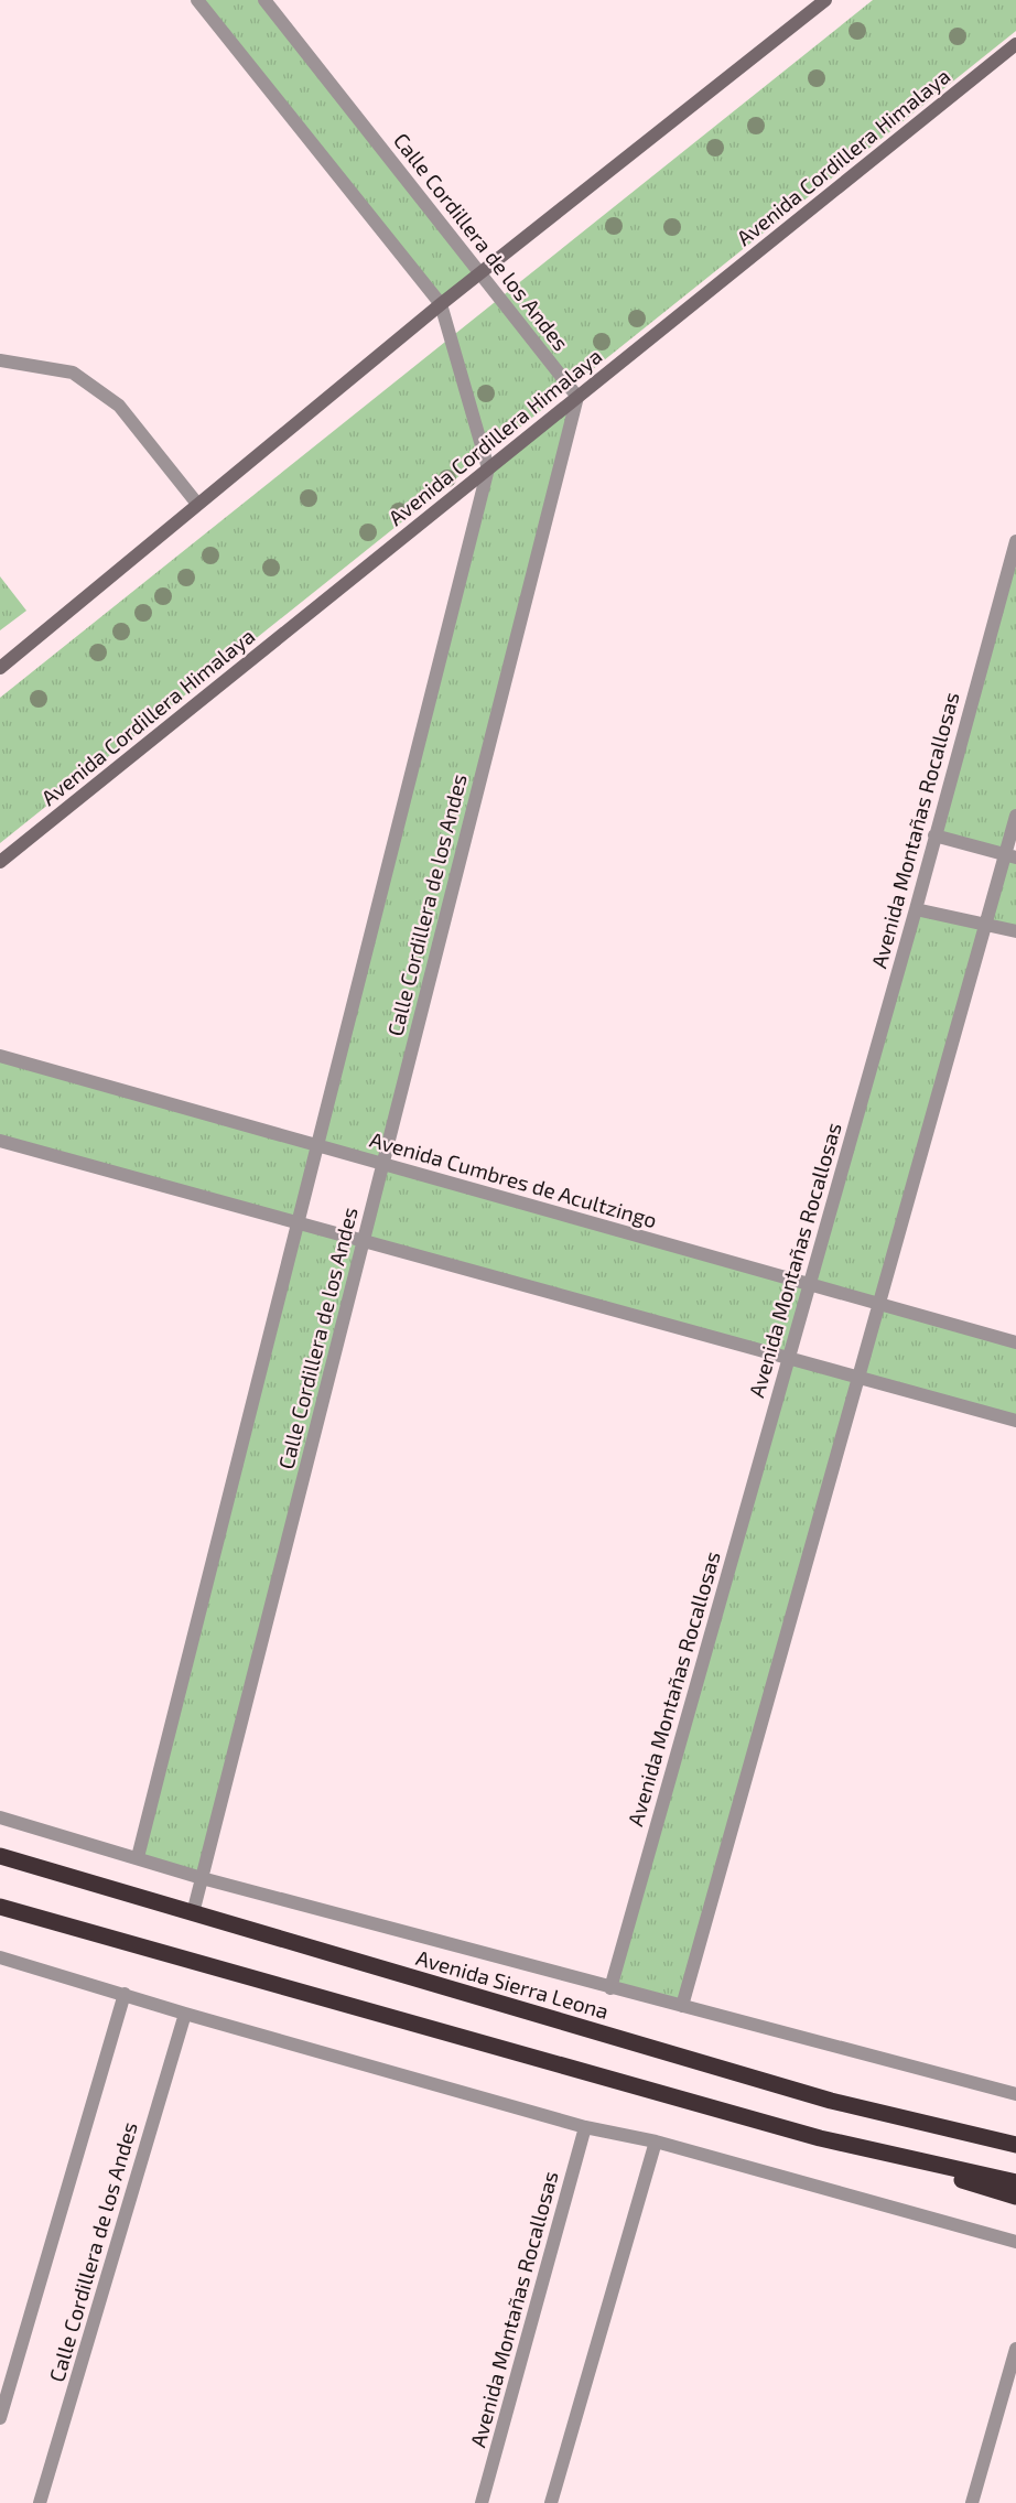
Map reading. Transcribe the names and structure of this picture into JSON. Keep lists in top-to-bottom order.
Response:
{
  "streets": {
    "highway": ["Avenida Sierra Leona"],
    "main road": ["Avenida Cordillera Himalaya"],
    "street": ["Calle Cordillera de los Andes", "Avenida Montañas Rocallosas", "Avenida Cumbres de Acultzingo"]
  },
  "crossings": [
    ["Avenida Cordillera Himalaya", "Calle Cordillera de los Andes"],
    ["Calle Cordillera de los Andes", "Avenida Cumbres de Acultzingo"],
    ["Calle Cordillera de los Andes", "Avenida Sierra Leona"],
    ["Avenida Montañas Rocallosas", "Avenida Cumbres de Acultzingo"],
    ["Avenida Montañas Rocallosas", "Avenida Sierra Leona"]
  ]
}
